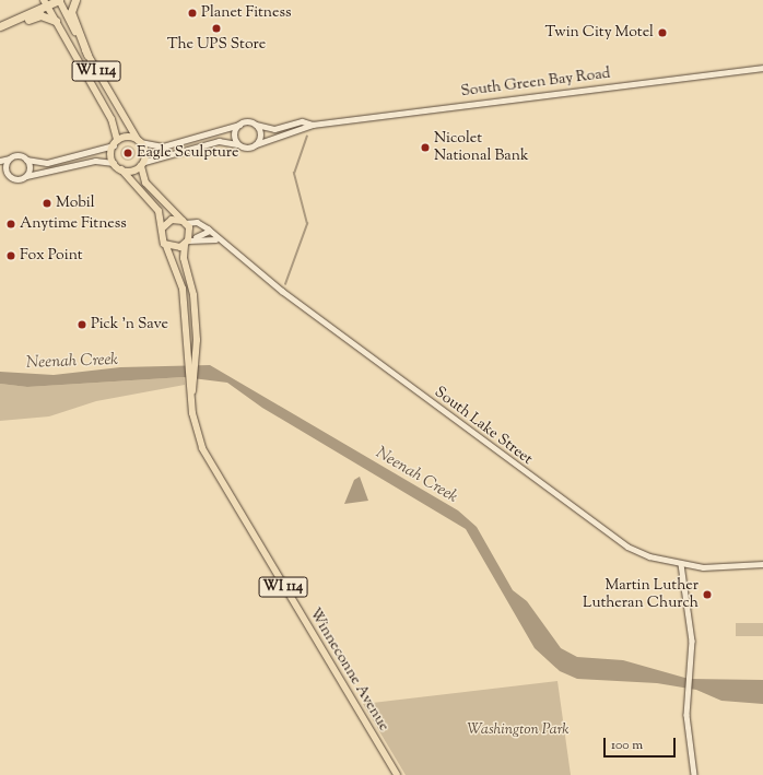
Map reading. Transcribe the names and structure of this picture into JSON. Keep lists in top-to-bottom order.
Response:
{
  "streets": {
    "main road": ["WI 114", "South Green Bay Road", "Winneconne Avenue"],
    "street": ["South Lake Street"]
  },
  "water": ["Neenah Creek"],
  "parks": ["Washington Park"],
  "places": [
    "Planet Fitness",
    "The UPS Store",
    "Twin City Motel",
    "Nicolet National Bank",
    "Eagle Sculpture",
    "Mobil",
    "Anytime Fitness",
    "Fox Point",
    "Pick 'n Save",
    "Martin Luther Lutheran Church"
  ],
  "scale_bar": "100 m"
}
